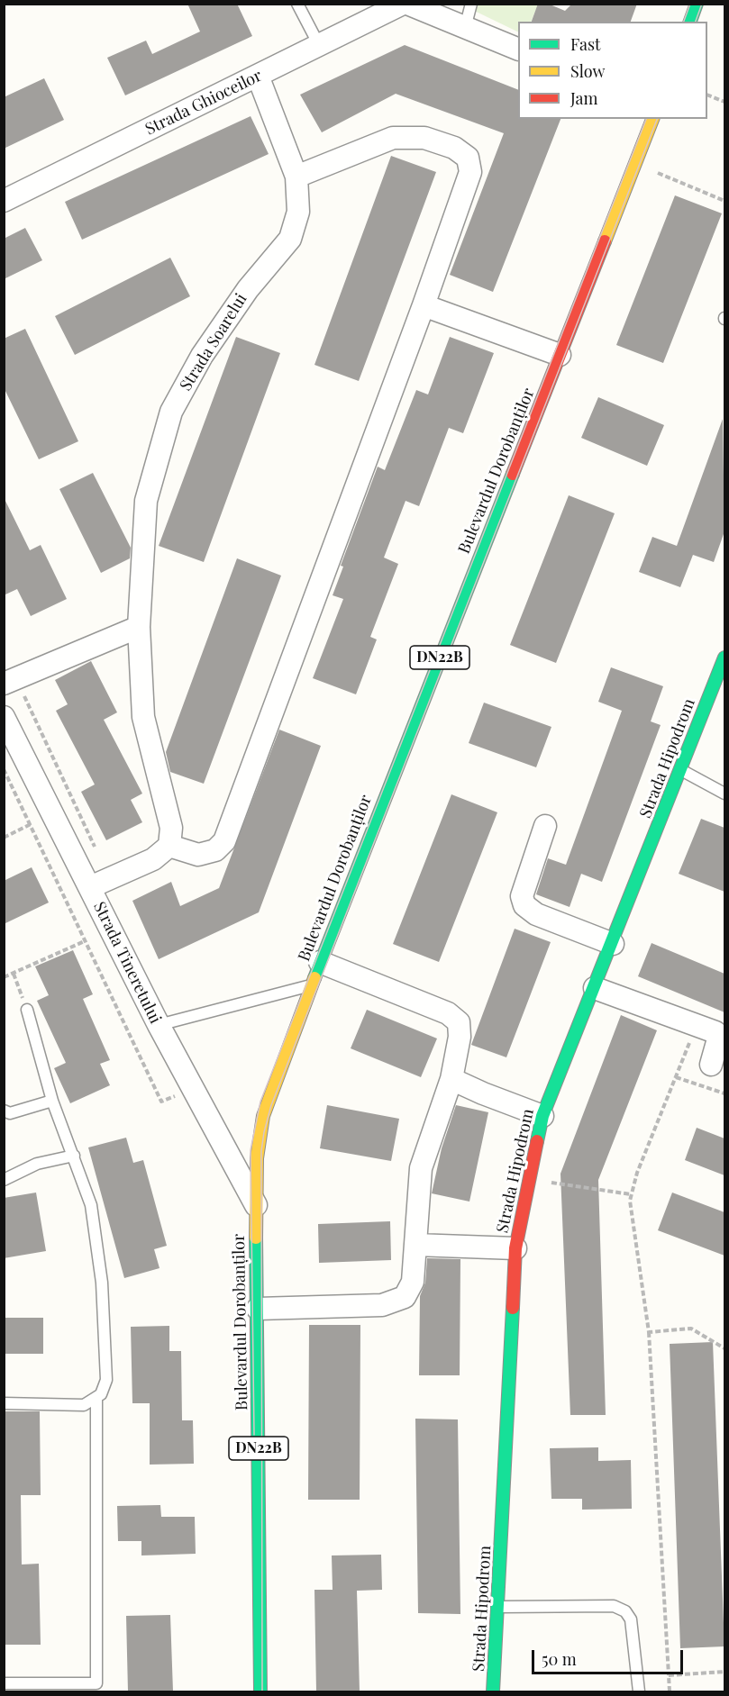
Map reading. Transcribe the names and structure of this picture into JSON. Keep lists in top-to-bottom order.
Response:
{
  "streets": {
    "main road": ["Bulevardul Dorobanților", "DN22B", "Strada Hipodrom"],
    "street": ["Strada Ghioceilor", "Strada Soarelui", "Strada Tineretului"]
  },
  "crossings": [
    ["Strada Ghioceilor", "Strada Soarelui"],
    ["Bulevardul Dorobanților", "Strada Tineretului"]
  ],
  "legend": ["Fast", "Slow", "Jam"],
  "scale_bar": "50 m"
}
